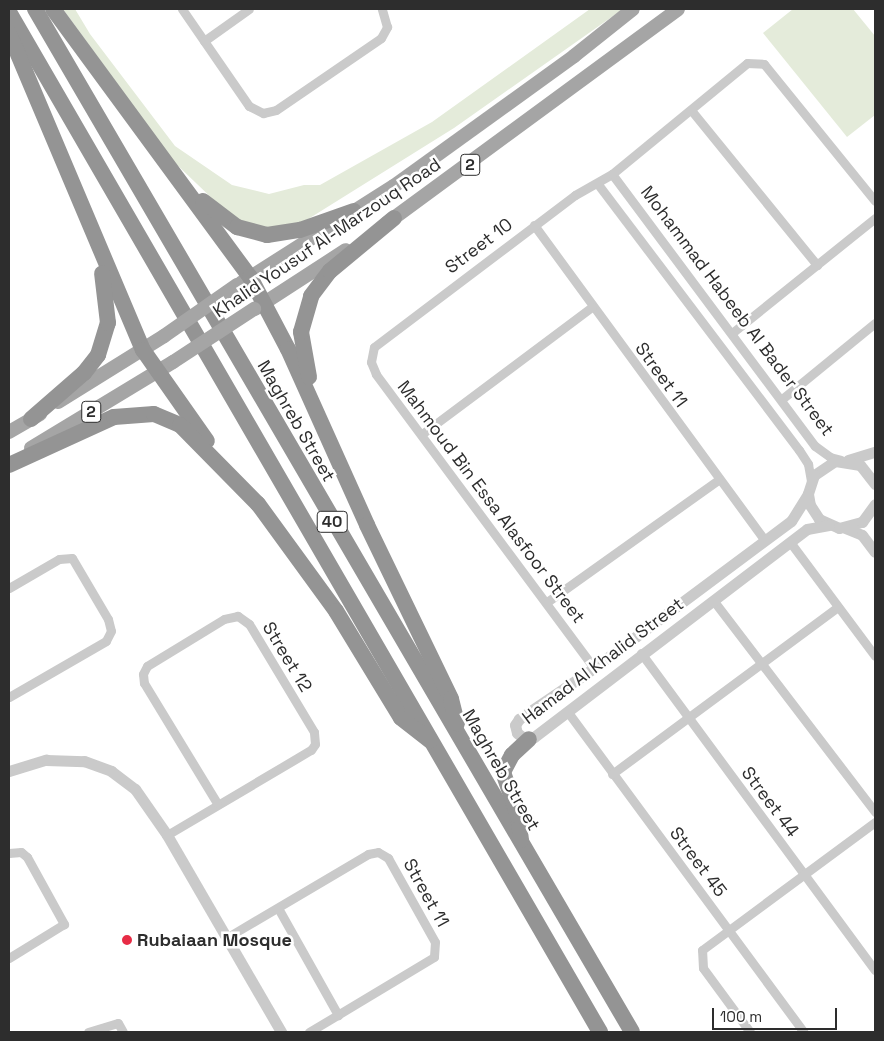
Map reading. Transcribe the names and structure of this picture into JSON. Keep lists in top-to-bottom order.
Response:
{
  "streets": {
    "highway": ["Maghreb Street", "40"],
    "main road": ["2", "Khalid Yousuf Al-Marzouq Road"],
    "street": [
      "Street 10",
      "Mohammad Habeeb Al Bader Street",
      "Street 11",
      "Mahmoud Bin Essa Alasfoor Street",
      "Street 12",
      "Hamad Al Khalid Street",
      "Street 44",
      "Street 45"
    ]
  },
  "crossings": [
    ["Street 10", "Mohammad Habeeb Al Bader Street"],
    ["Street 10", "Street 11"],
    ["Street 10", "Mahmoud Bin Essa Alasfoor Street"],
    ["Mohammad Habeeb Al Bader Street", "Hamad Al Khalid Street"],
    ["Street 11", "Hamad Al Khalid Street"],
    ["Mahmoud Bin Essa Alasfoor Street", "Hamad Al Khalid Street"],
    ["Hamad Al Khalid Street", "Street 44"],
    ["Hamad Al Khalid Street", "Street 45"]
  ],
  "places": ["Rubaiaan Mosque"],
  "scale_bar": "100 m"
}
